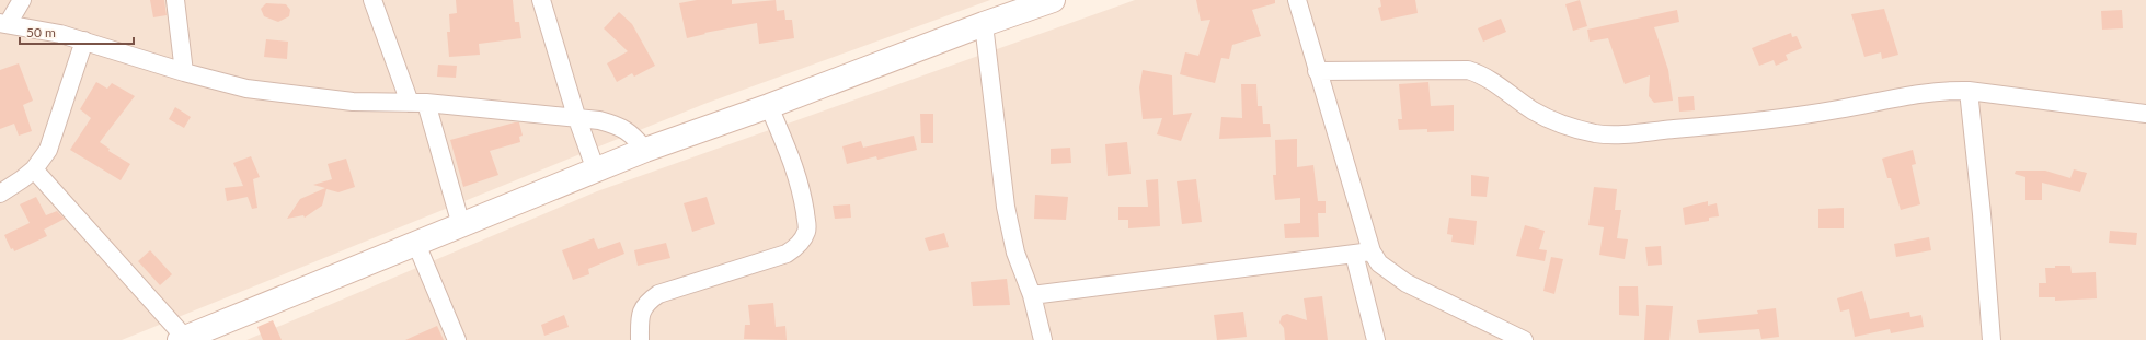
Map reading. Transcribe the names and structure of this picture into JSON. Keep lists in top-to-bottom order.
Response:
{
  "scale_bar": "50 m"
}
